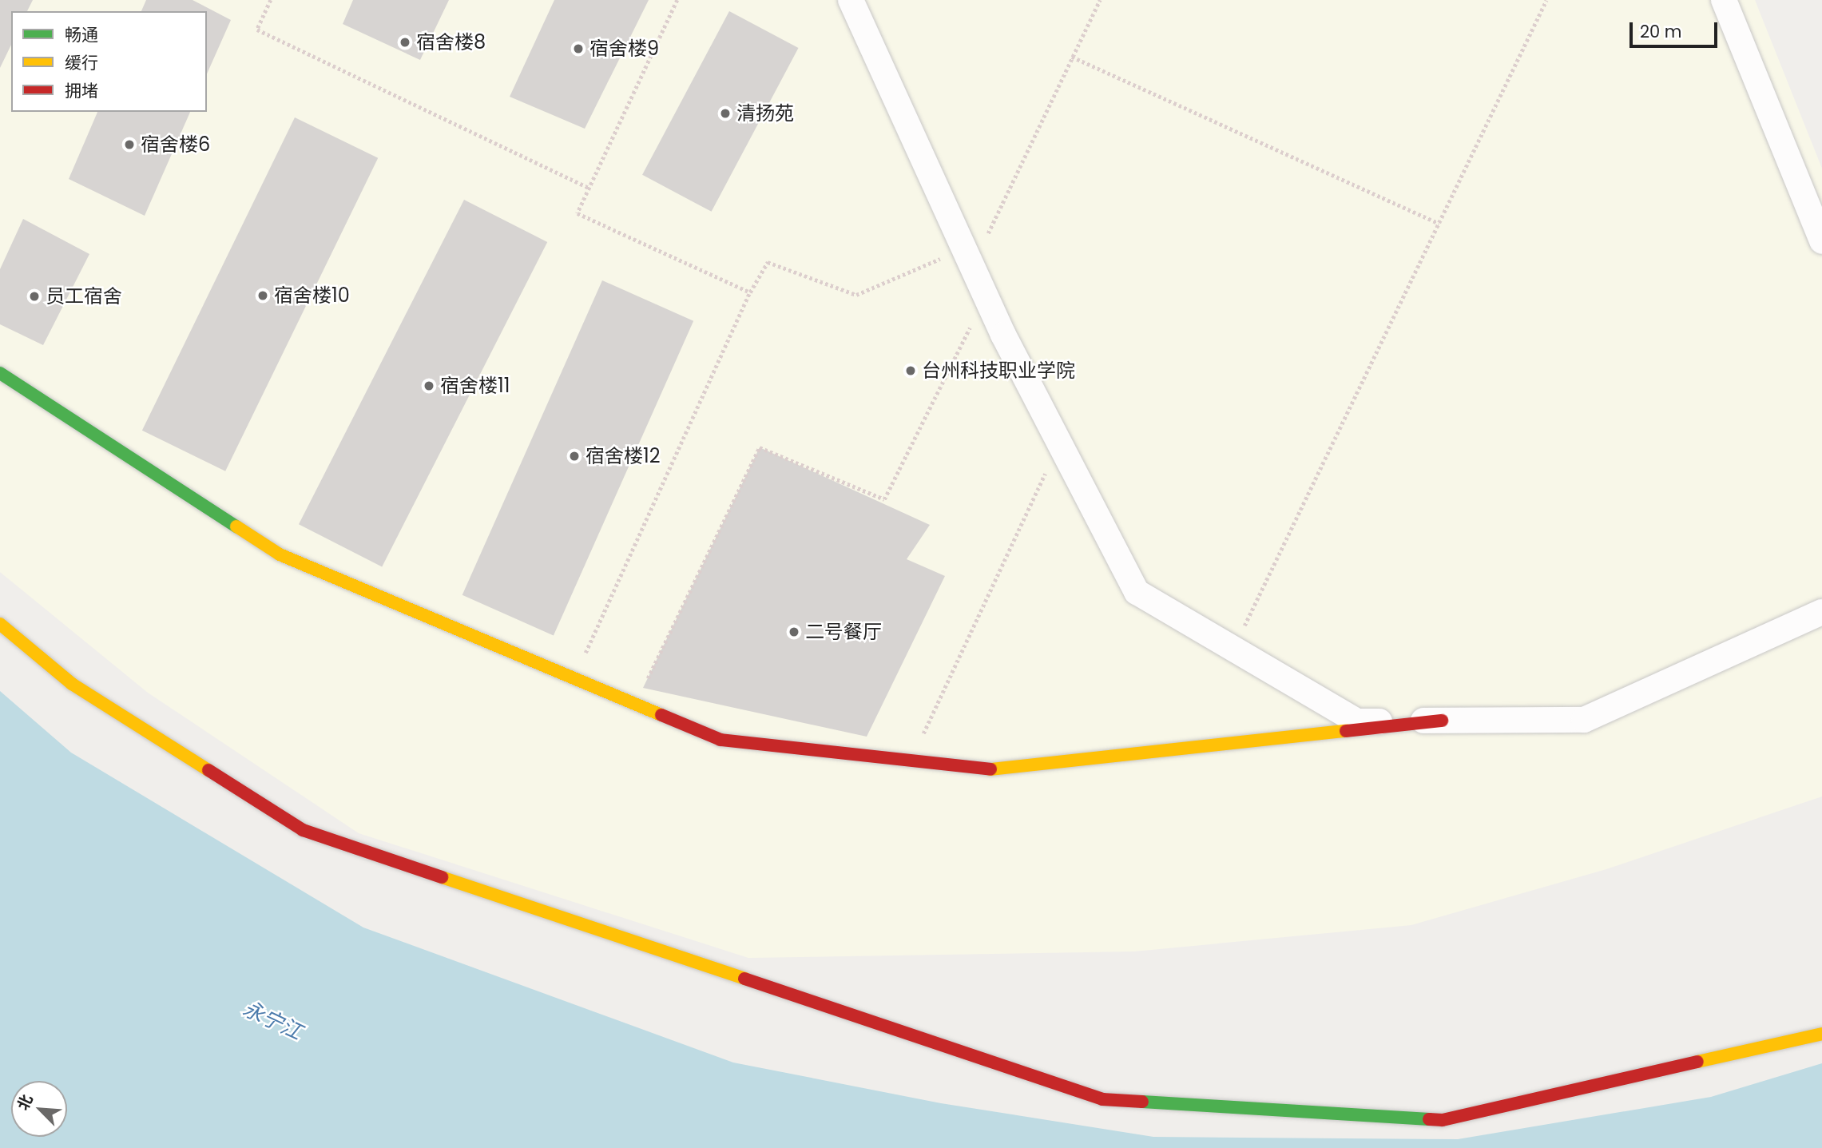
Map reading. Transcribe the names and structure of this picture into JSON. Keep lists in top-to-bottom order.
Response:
{
  "water": ["永宁江"],
  "places": [
    "宿舍楼8",
    "宿舍楼9",
    "清扬苑",
    "宿舍楼6",
    "宿舍楼10",
    "员工宿舍",
    "台州科技职业学院",
    "宿舍楼11",
    "宿舍楼12",
    "二号餐厅"
  ],
  "legend": ["畅通", "缓行", "拥堵"],
  "scale_bar": "20 m",
  "north": "top left"
}
